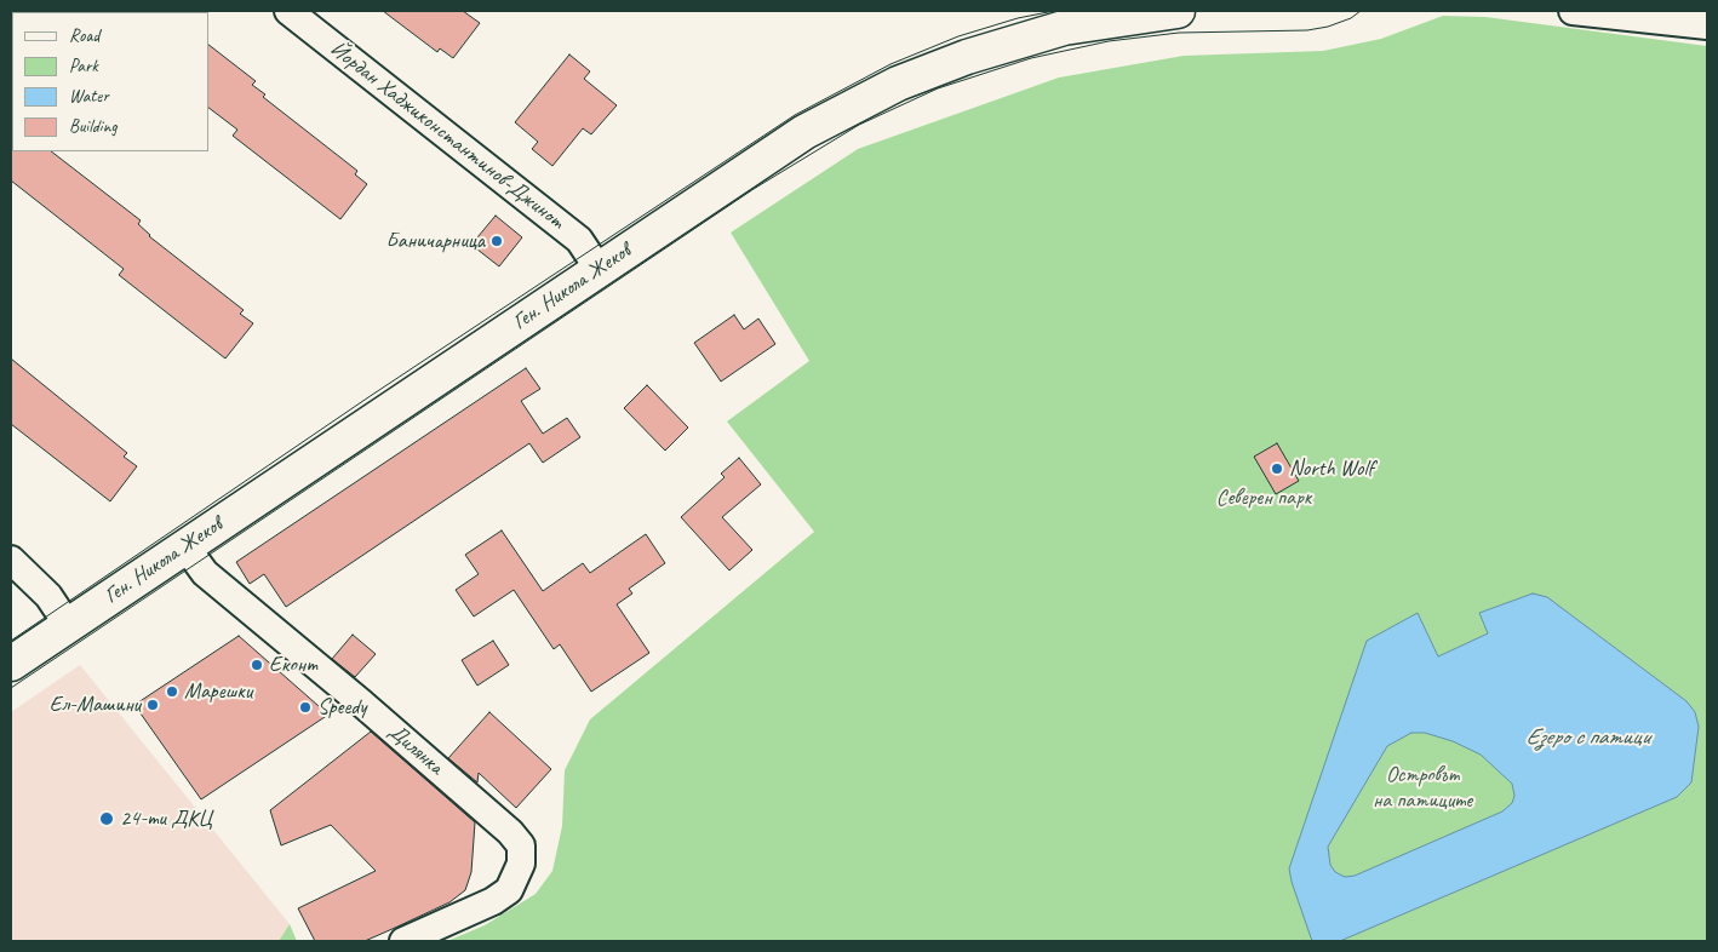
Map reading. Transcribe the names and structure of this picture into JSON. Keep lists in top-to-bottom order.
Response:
{
  "streets": {
    "street": ["Йордан Хаджиконстантинов-Джинот", "Ген. Никола Жеков", "Дилянка"]
  },
  "crossings": [
    ["Йордан Хаджиконстантинов-Джинот", "Ген. Никола Жеков"],
    ["Ген. Никола Жеков", "Дилянка"]
  ],
  "water": ["Езеро с патици"],
  "parks": ["Северен парк", "Островът на патиците"],
  "places": [
    "Баничарница",
    "North Wolf",
    "Еконт",
    "Марешки",
    "Ел-Машини",
    "Speedy",
    "24-ти ДКЦ"
  ],
  "legend": [
    "Road",
    "Park",
    "Water",
    "Building"
  ]
}
